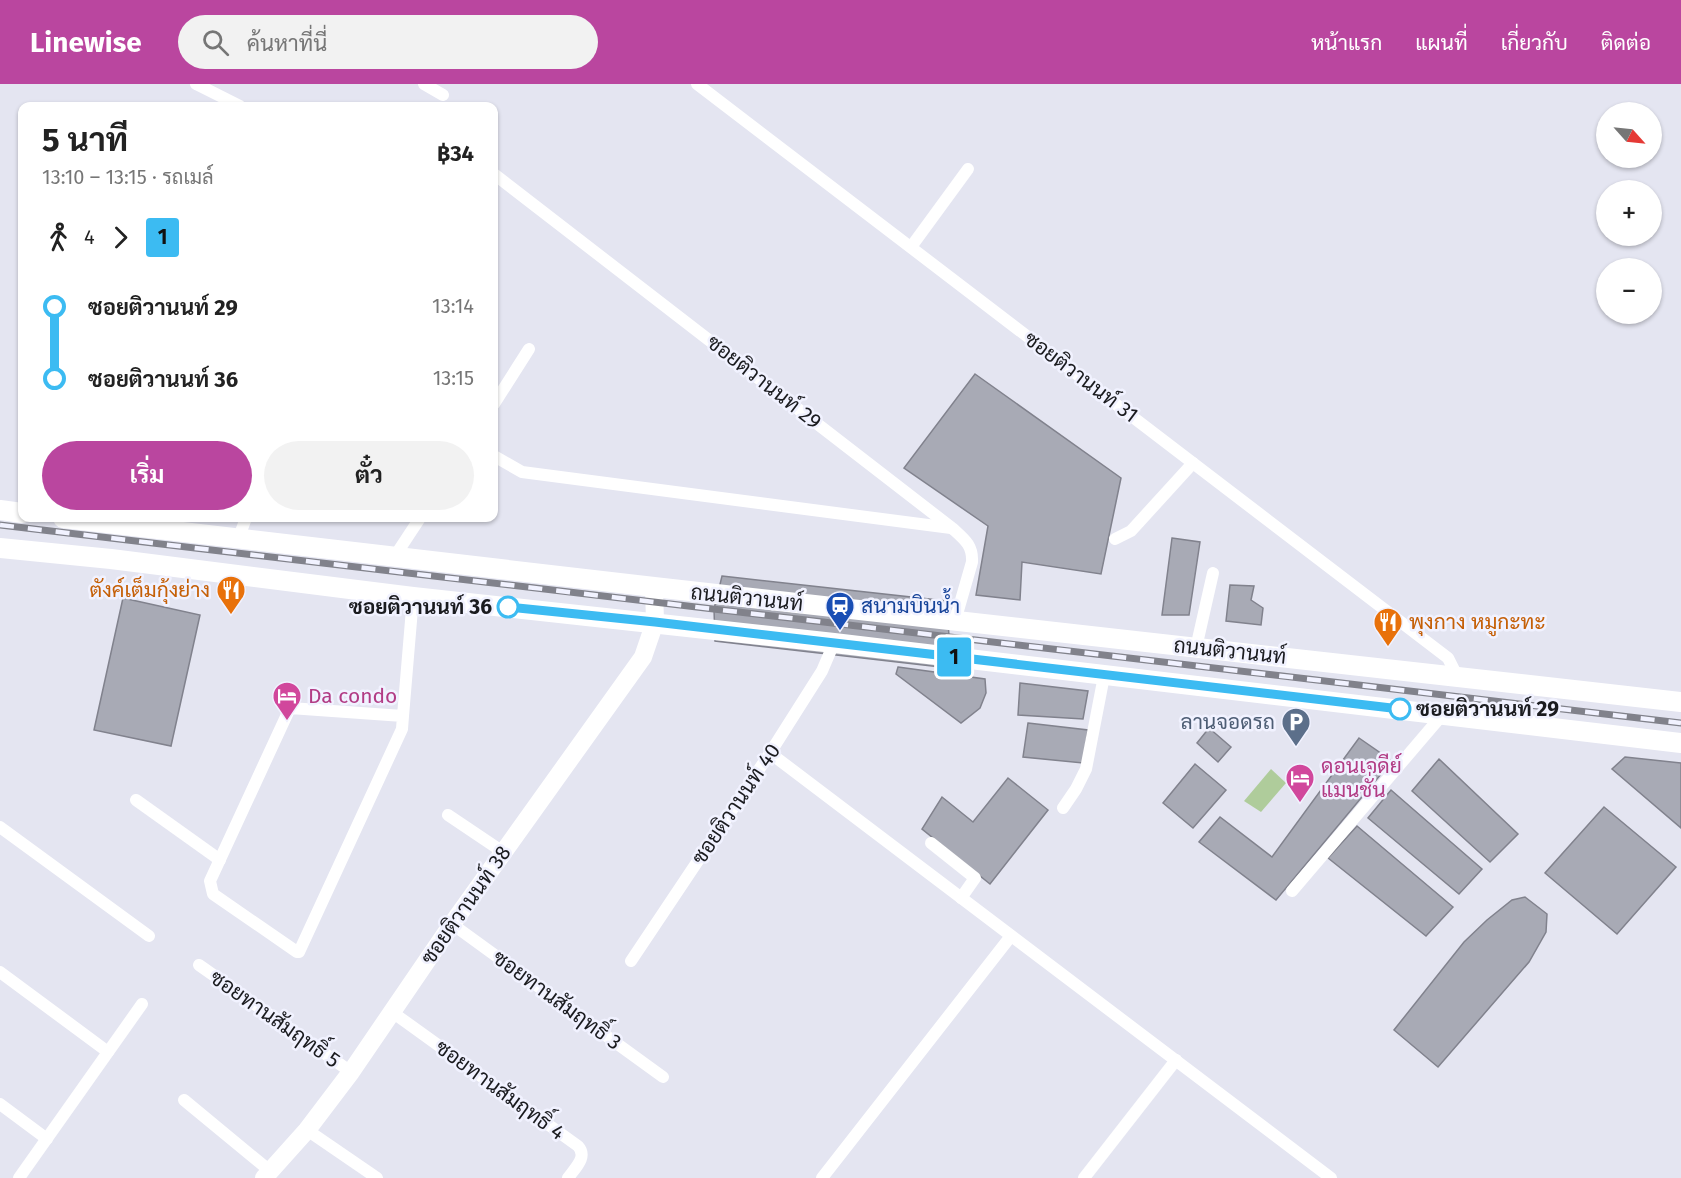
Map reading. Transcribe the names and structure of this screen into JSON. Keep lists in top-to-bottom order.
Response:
{
  "streets": {
    "main road": ["ถนนติวานนท์"],
    "street": [
      "ซอยติวานนท์ 31",
      "ซอยติวานนท์ 29",
      "ซอยติวานนท์ 40",
      "ซอยติวานนท์ 38",
      "ซอยทานสัมฤทธิ์ 3",
      "ซอยทานสัมฤทธิ์ 5",
      "ซอยทานสัมฤทธิ์ 4"
    ]
  },
  "crossings": [
    ["ซอยติวานนท์ 31", "ถนนติวานนท์"],
    ["ซอยติวานนท์ 29", "ถนนติวานนท์"],
    ["ถนนติวานนท์", "ซอยติวานนท์ 40"],
    ["ถนนติวานนท์", "ซอยติวานนท์ 38"],
    ["ซอยติวานนท์ 38", "ซอยทานสัมฤทธิ์ 3"],
    ["ซอยติวานนท์ 38", "ซอยทานสัมฤทธิ์ 5"],
    ["ซอยติวานนท์ 38", "ซอยทานสัมฤทธิ์ 4"]
  ],
  "places": {
    "other": ["ซอยติวานนท์ 36", "ซอยติวานนท์ 29"],
    "restaurant": ["ตังค์เต็มกุ้งย่าง", "พุงกาง หมูกะทะ"],
    "station": ["สนามบินน้ำ"],
    "hotel": ["Da condo", "ดอนเจดีย์ แมนชั่น"],
    "parking": ["ลานจอดรถ"]
  },
  "lines": ["bus line 1"],
  "north": "bottom right",
  "page": {
    "header": "Linewise",
    "search": "ค้นหาที่นี่",
    "nav": [
      "หน้าแรก",
      "แผนที่",
      "เกี่ยวกับ",
      "ติดต่อ"
    ],
    "on_map": "1",
    "map_buttons": ["+", "−"],
    "heading": ["5 นาที", "13:10 – 13:15 · รถเมล์", "฿34"],
    "legs": ["4", "1"],
    "list": [
      {
        "name": "ซอยติวานนท์ 29",
        "value": "13:14"
      },
      {
        "name": "ซอยติวานนท์ 36",
        "value": "13:15"
      }
    ],
    "buttons": ["เริ่ม", "ตั๋ว"]
  }
}
